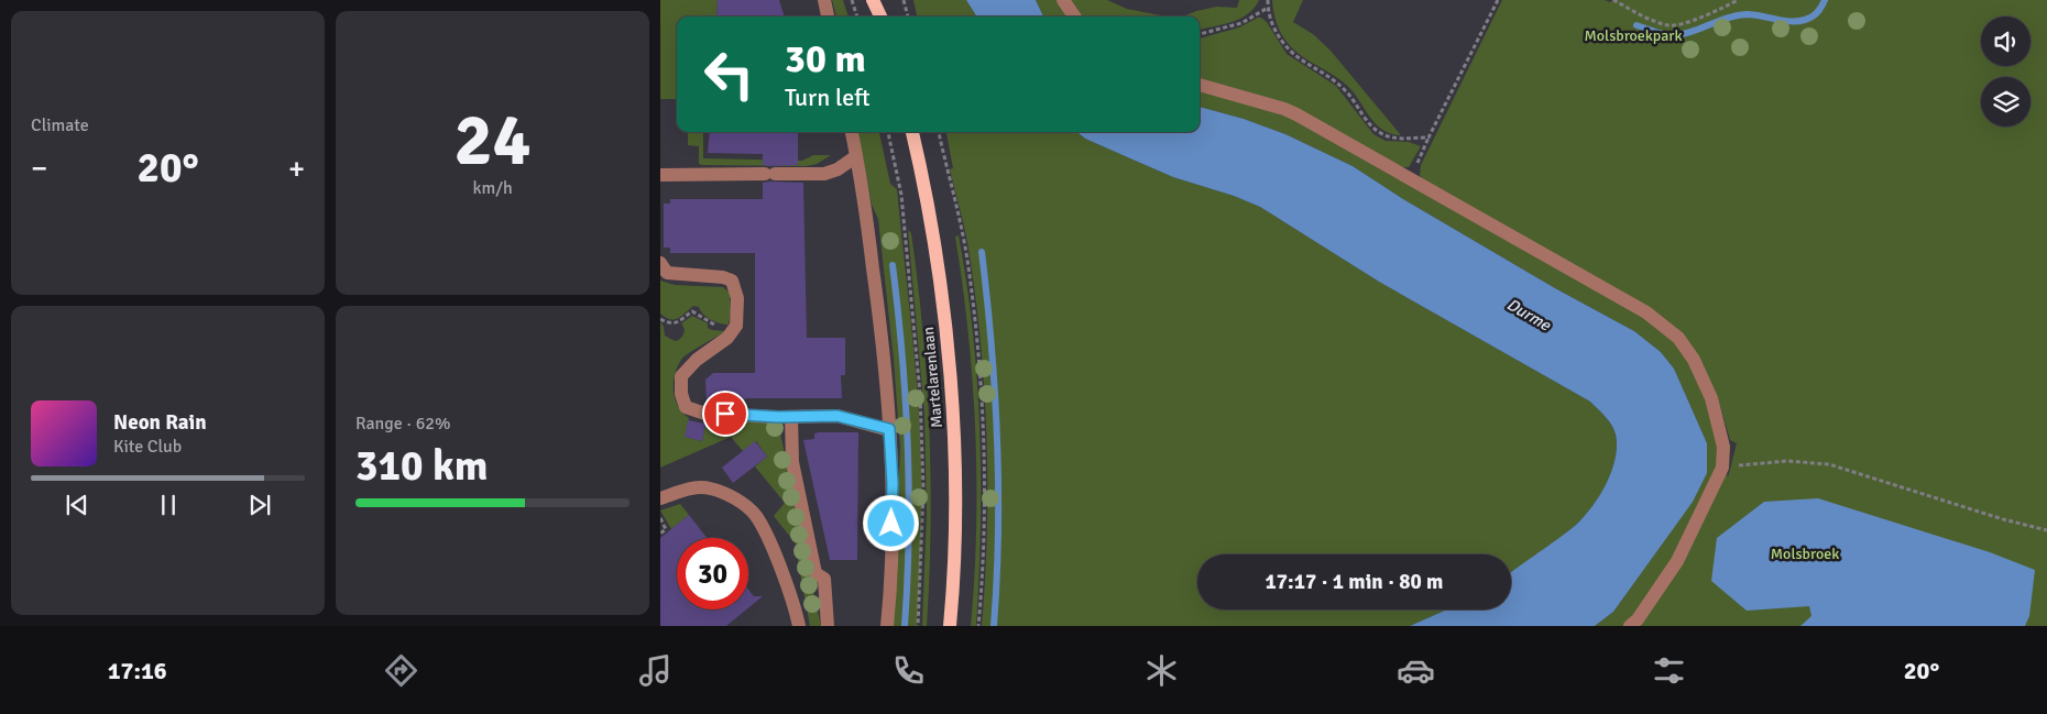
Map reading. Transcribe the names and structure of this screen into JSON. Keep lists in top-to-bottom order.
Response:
{
  "streets": {
    "main road": ["Martelarenlaan"]
  },
  "water": ["Durme"],
  "parks": ["Molsbroekpark", "Molsbroek"],
  "page": {
    "tile": [
      "Climate",
      ["24", "km/h"],
      ["Range · 62%", "310 km"]
    ],
    "turn": ["30 m", "Turn left"],
    "heat": ["−", "20°", "+"],
    "song": ["Neon Rain", "Kite Club"],
    "limit": "30",
    "trip": "17:17 · 1 min · 80 m",
    "tabs": ["17:16", "20°"]
  }
}
